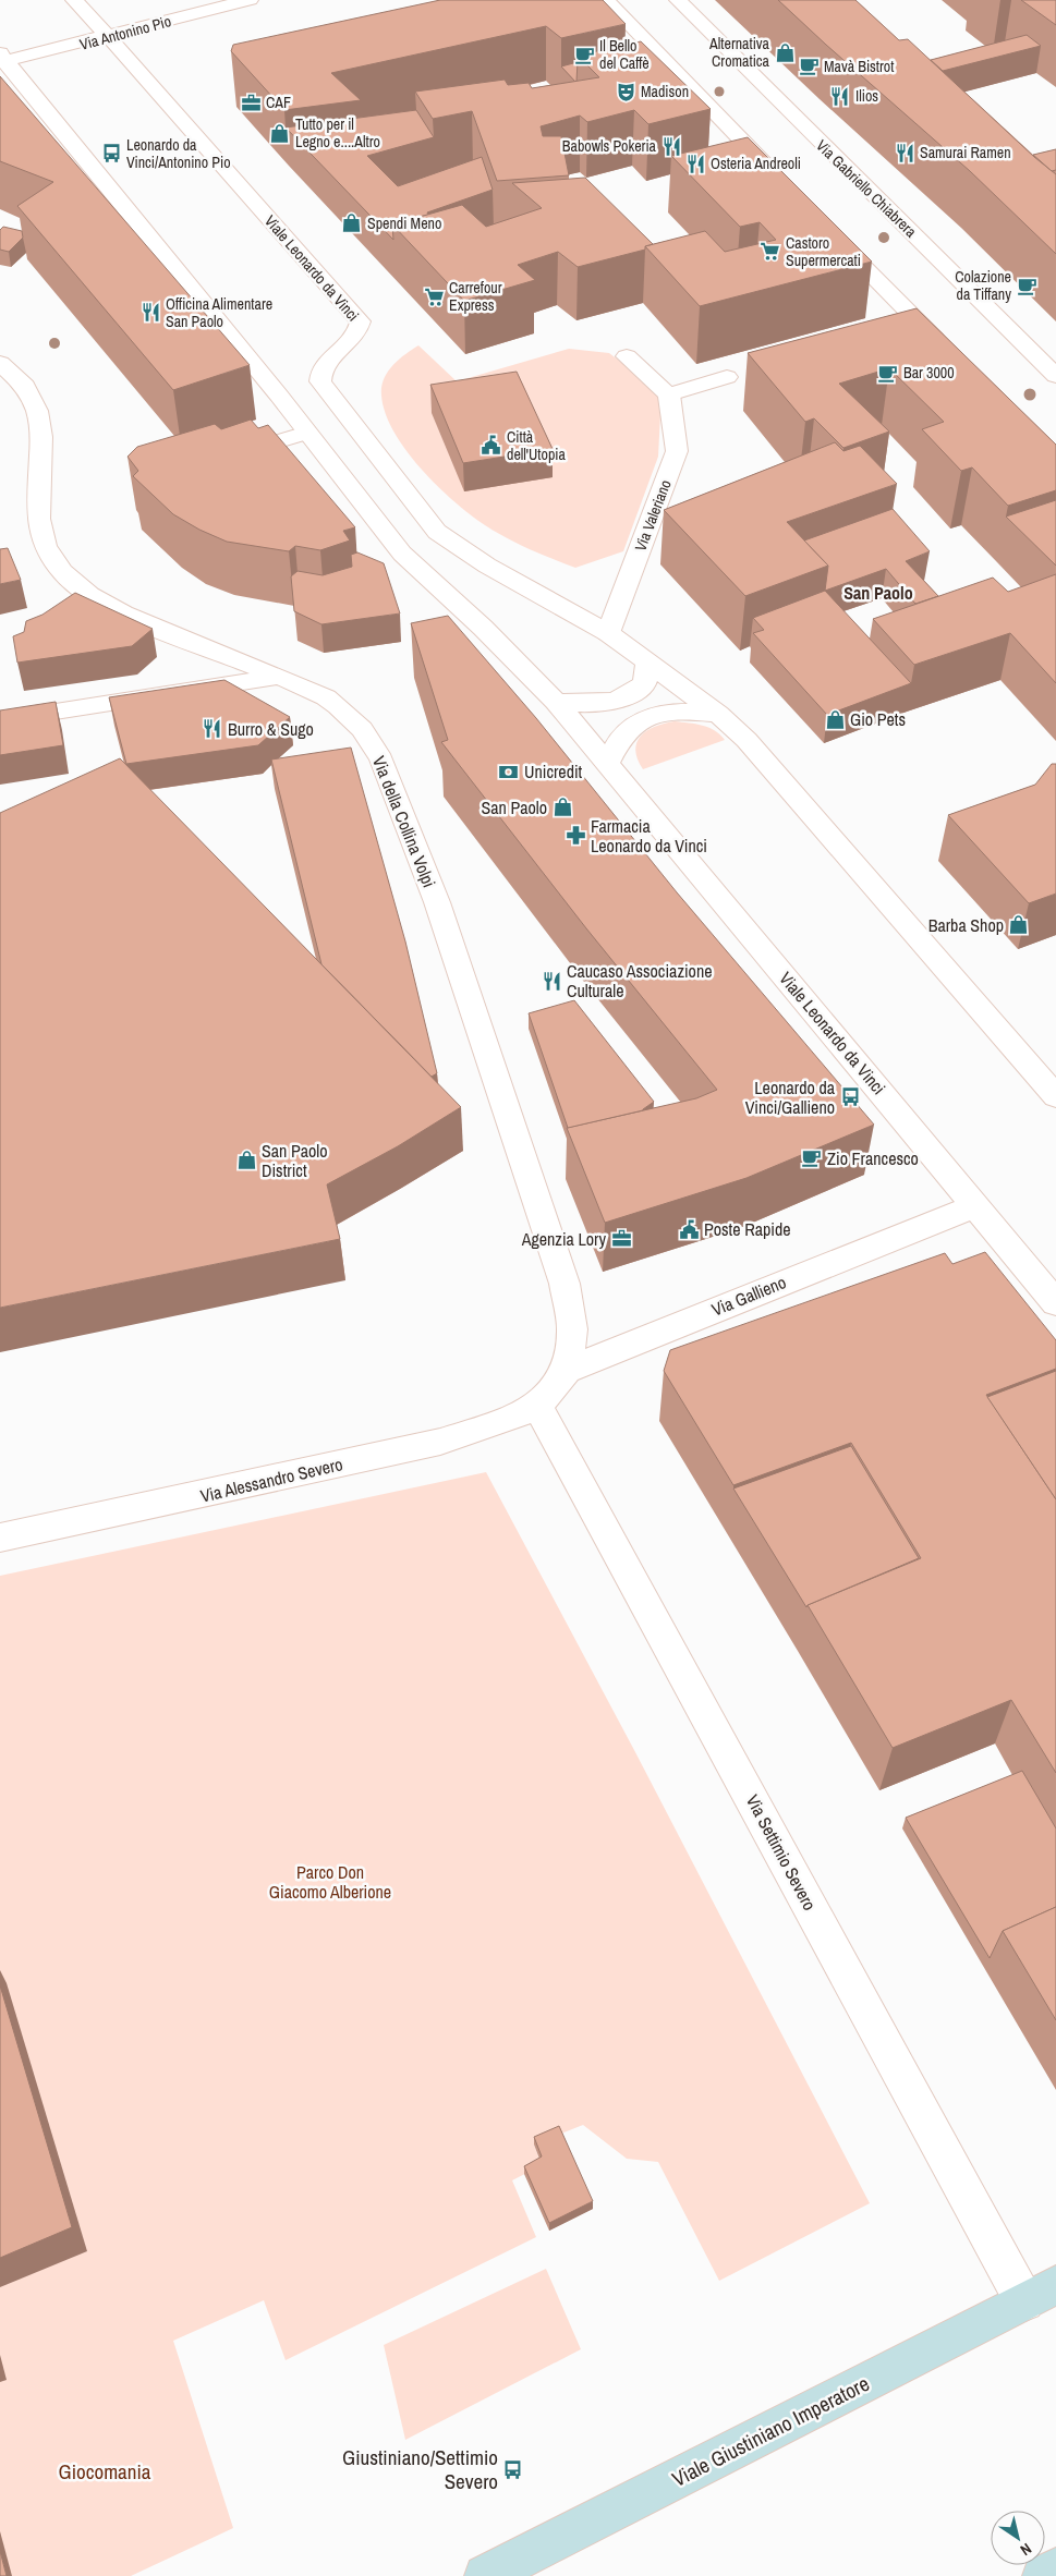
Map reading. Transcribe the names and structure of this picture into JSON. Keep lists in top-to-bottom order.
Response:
{
  "streets": {
    "street": [
      "Via Antonino Pio",
      "Via Gabriello Chiabrera",
      "Viale Leonardo da Vinci",
      "Via Valeriano",
      "Via della Collina Volpi",
      "Via Gallieno",
      "Via Alessandro Severo",
      "Via Settimio Severo",
      "Viale Giustiniano Imperatore"
    ]
  },
  "crossings": [
    ["Via Antonino Pio", "Viale Leonardo da Vinci"],
    ["Viale Leonardo da Vinci", "Via Valeriano"],
    ["Viale Leonardo da Vinci", "Via Gallieno"],
    ["Via della Collina Volpi", "Via Gallieno"],
    ["Via Gallieno", "Via Alessandro Severo"],
    ["Via Gallieno", "Via Settimio Severo"],
    ["Via Alessandro Severo", "Via Settimio Severo"],
    ["Via Settimio Severo", "Viale Giustiniano Imperatore"]
  ],
  "districts": ["San Paolo"],
  "parks": ["Parco Don Giacomo Alberione", "Giocomania"],
  "places": {
    "shop": [
      "Alternativa Cromatica",
      "Tutto per il Legno e....Altro",
      "Spendi Meno",
      "Gio Pets",
      "San Paolo",
      "Barba Shop",
      "San Paolo District"
    ],
    "cafe": [
      "Il Bello del Caffè",
      "Mavà Bistrot",
      "Colazione da Tiffany",
      "Bar 3000",
      "Zio Francesco"
    ],
    "theatre": ["Madison"],
    "restaurant": [
      "Ilios",
      "Babowls Pokeria",
      "Samurai Ramen",
      "Osteria Andreoli",
      "Officina Alimentare San Paolo",
      "Burro & Sugo",
      "Caucaso Associazione Culturale"
    ],
    "office": ["CAF", "Agenzia Lory"],
    "bus stop": ["Leonardo da Vinci/Antonino Pio", "Leonardo da Vinci/Gallieno", "Giustiniano/Settimio Severo"],
    "supermarket": ["Castoro Supermercati", "Carrefour Express"],
    "public building": ["Città dell'Utopia", "Poste Rapide"],
    "bank": ["Unicredit"],
    "pharmacy": ["Farmacia Leonardo da Vinci"]
  },
  "north": "bottom right"
}
